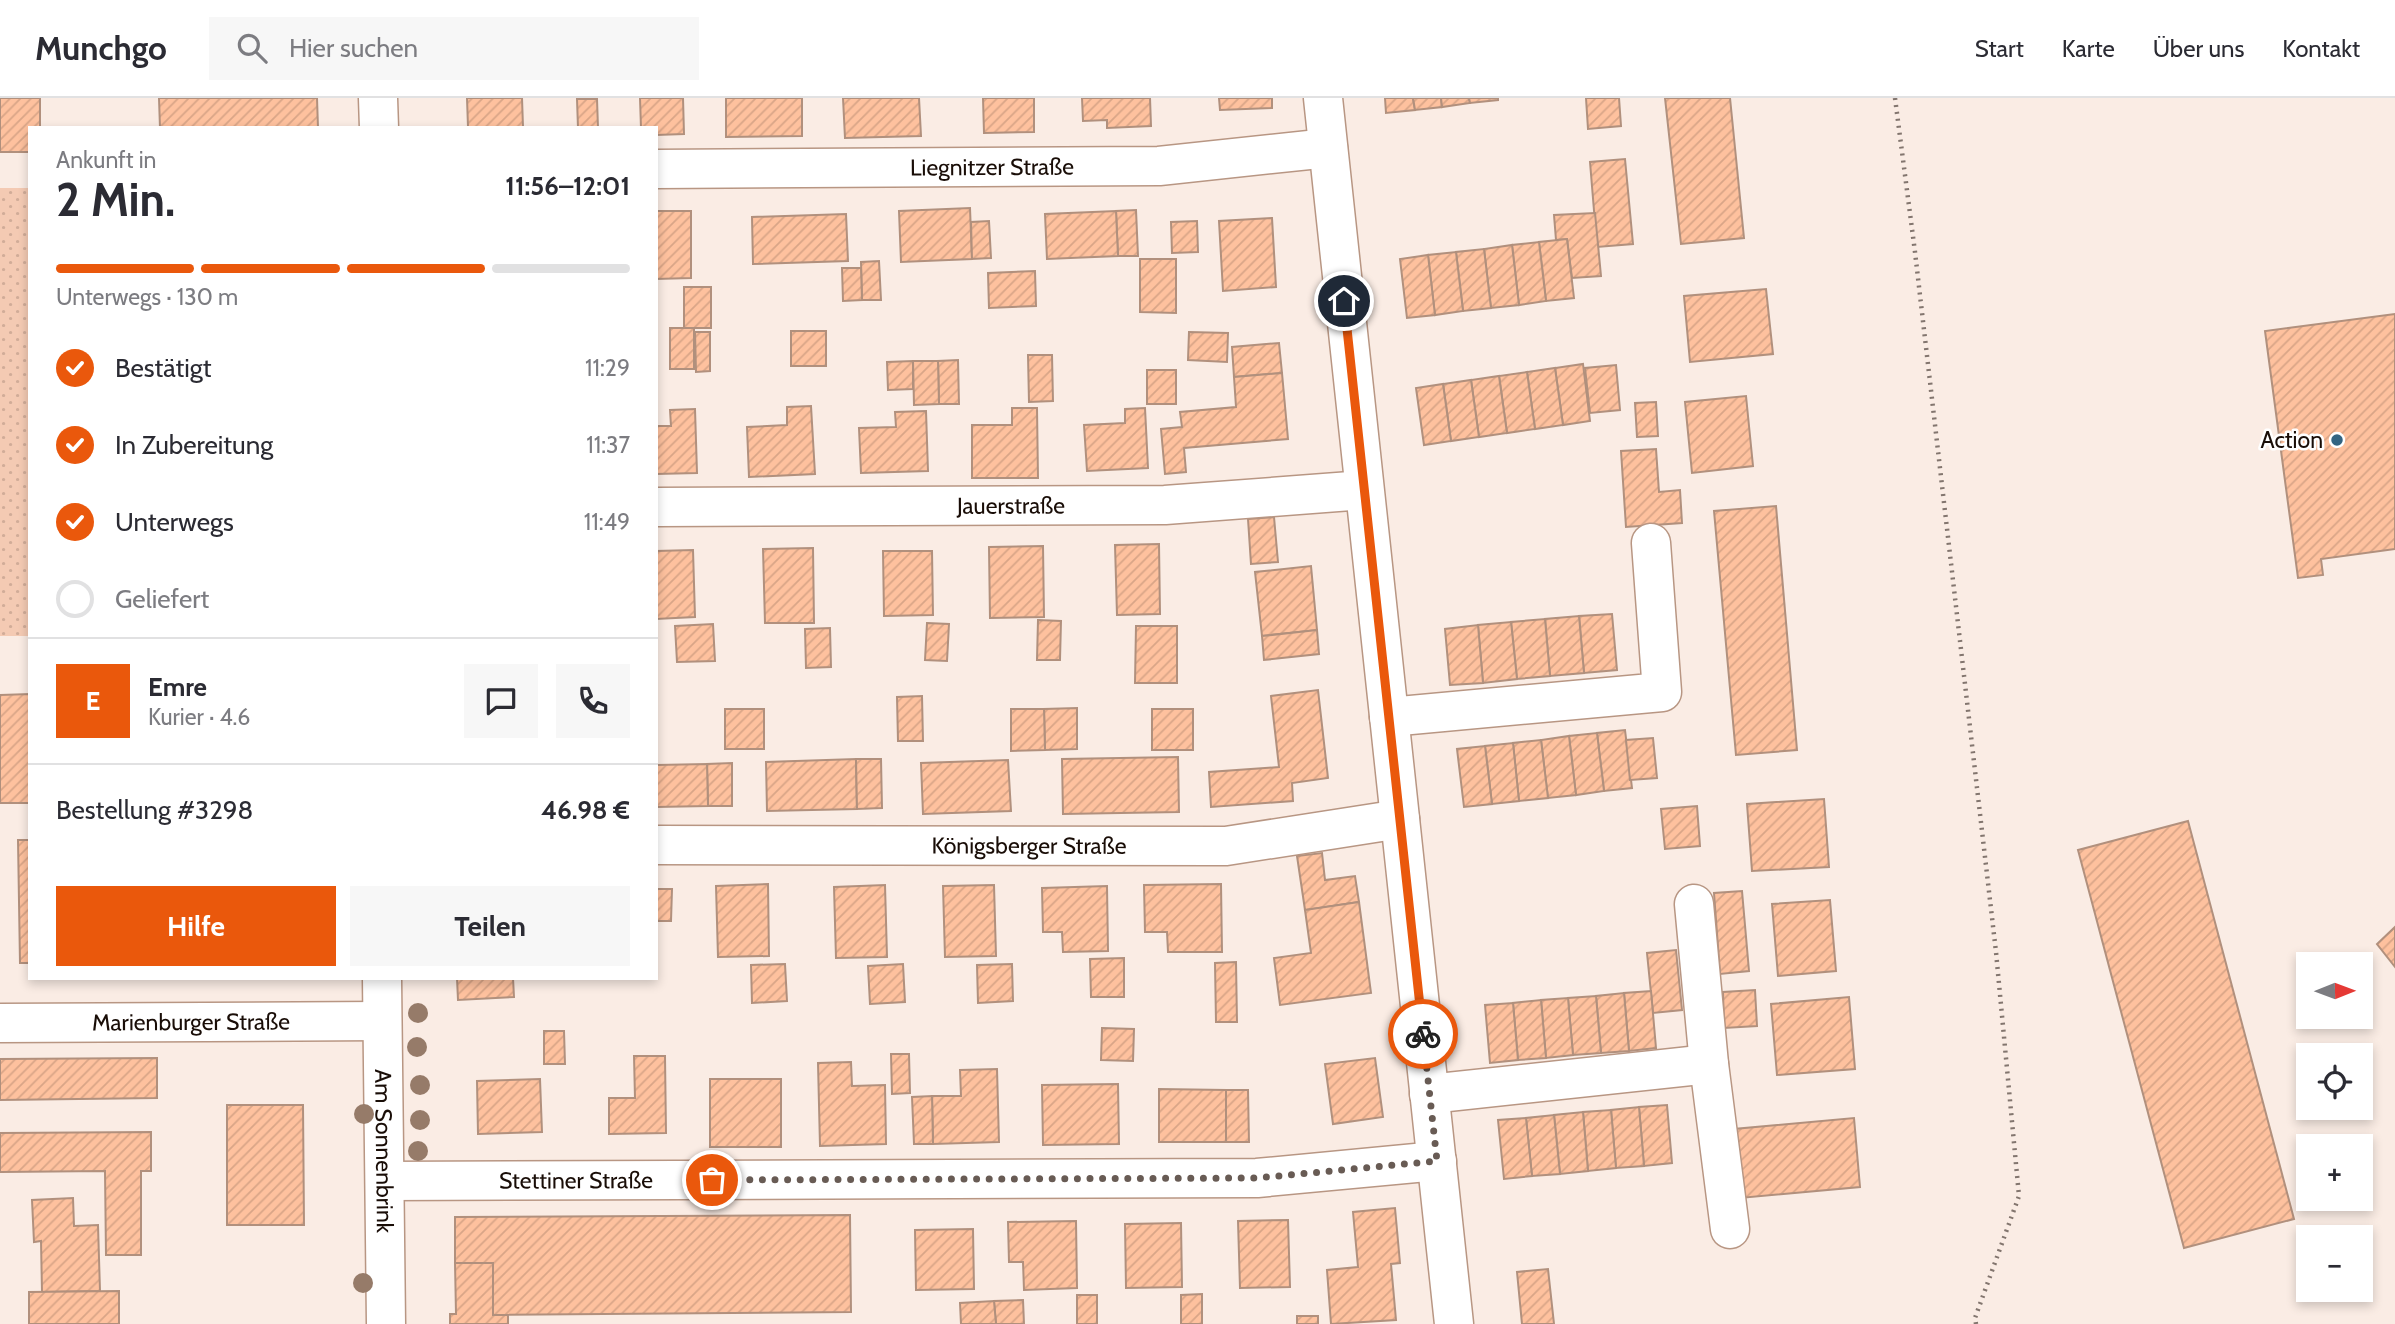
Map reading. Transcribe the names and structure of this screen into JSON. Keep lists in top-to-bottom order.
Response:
{
  "streets": {
    "street": [
      "Liegnitzer Straße",
      "Jauerstraße",
      "Königsberger Straße",
      "Marienburger Straße",
      "Am Sonnenbrink",
      "Stettiner Straße"
    ]
  },
  "crossings": [
    ["Marienburger Straße", "Am Sonnenbrink"],
    ["Am Sonnenbrink", "Stettiner Straße"]
  ],
  "places": ["Action"],
  "north": "right",
  "page": {
    "header": "Munchgo",
    "search": "Hier suchen",
    "nav": [
      "Start",
      "Karte",
      "Über uns",
      "Kontakt"
    ],
    "heading": ["2 Min.", "Ankunft in", "11:56–12:01"],
    "panel": [
      "Emre",
      "Kurier · 4.6",
      "Bestellung #3298",
      "46.98 €"
    ],
    "bar": "Unterwegs · 130 m",
    "list": [
      ["Bestätigt", "11:29"],
      ["In Zubereitung", "11:37"],
      ["Unterwegs", "11:49"],
      "Geliefert"
    ],
    "round": "E",
    "buttons": ["Hilfe", "Teilen"],
    "map_buttons": ["+", "−"]
  }
}
